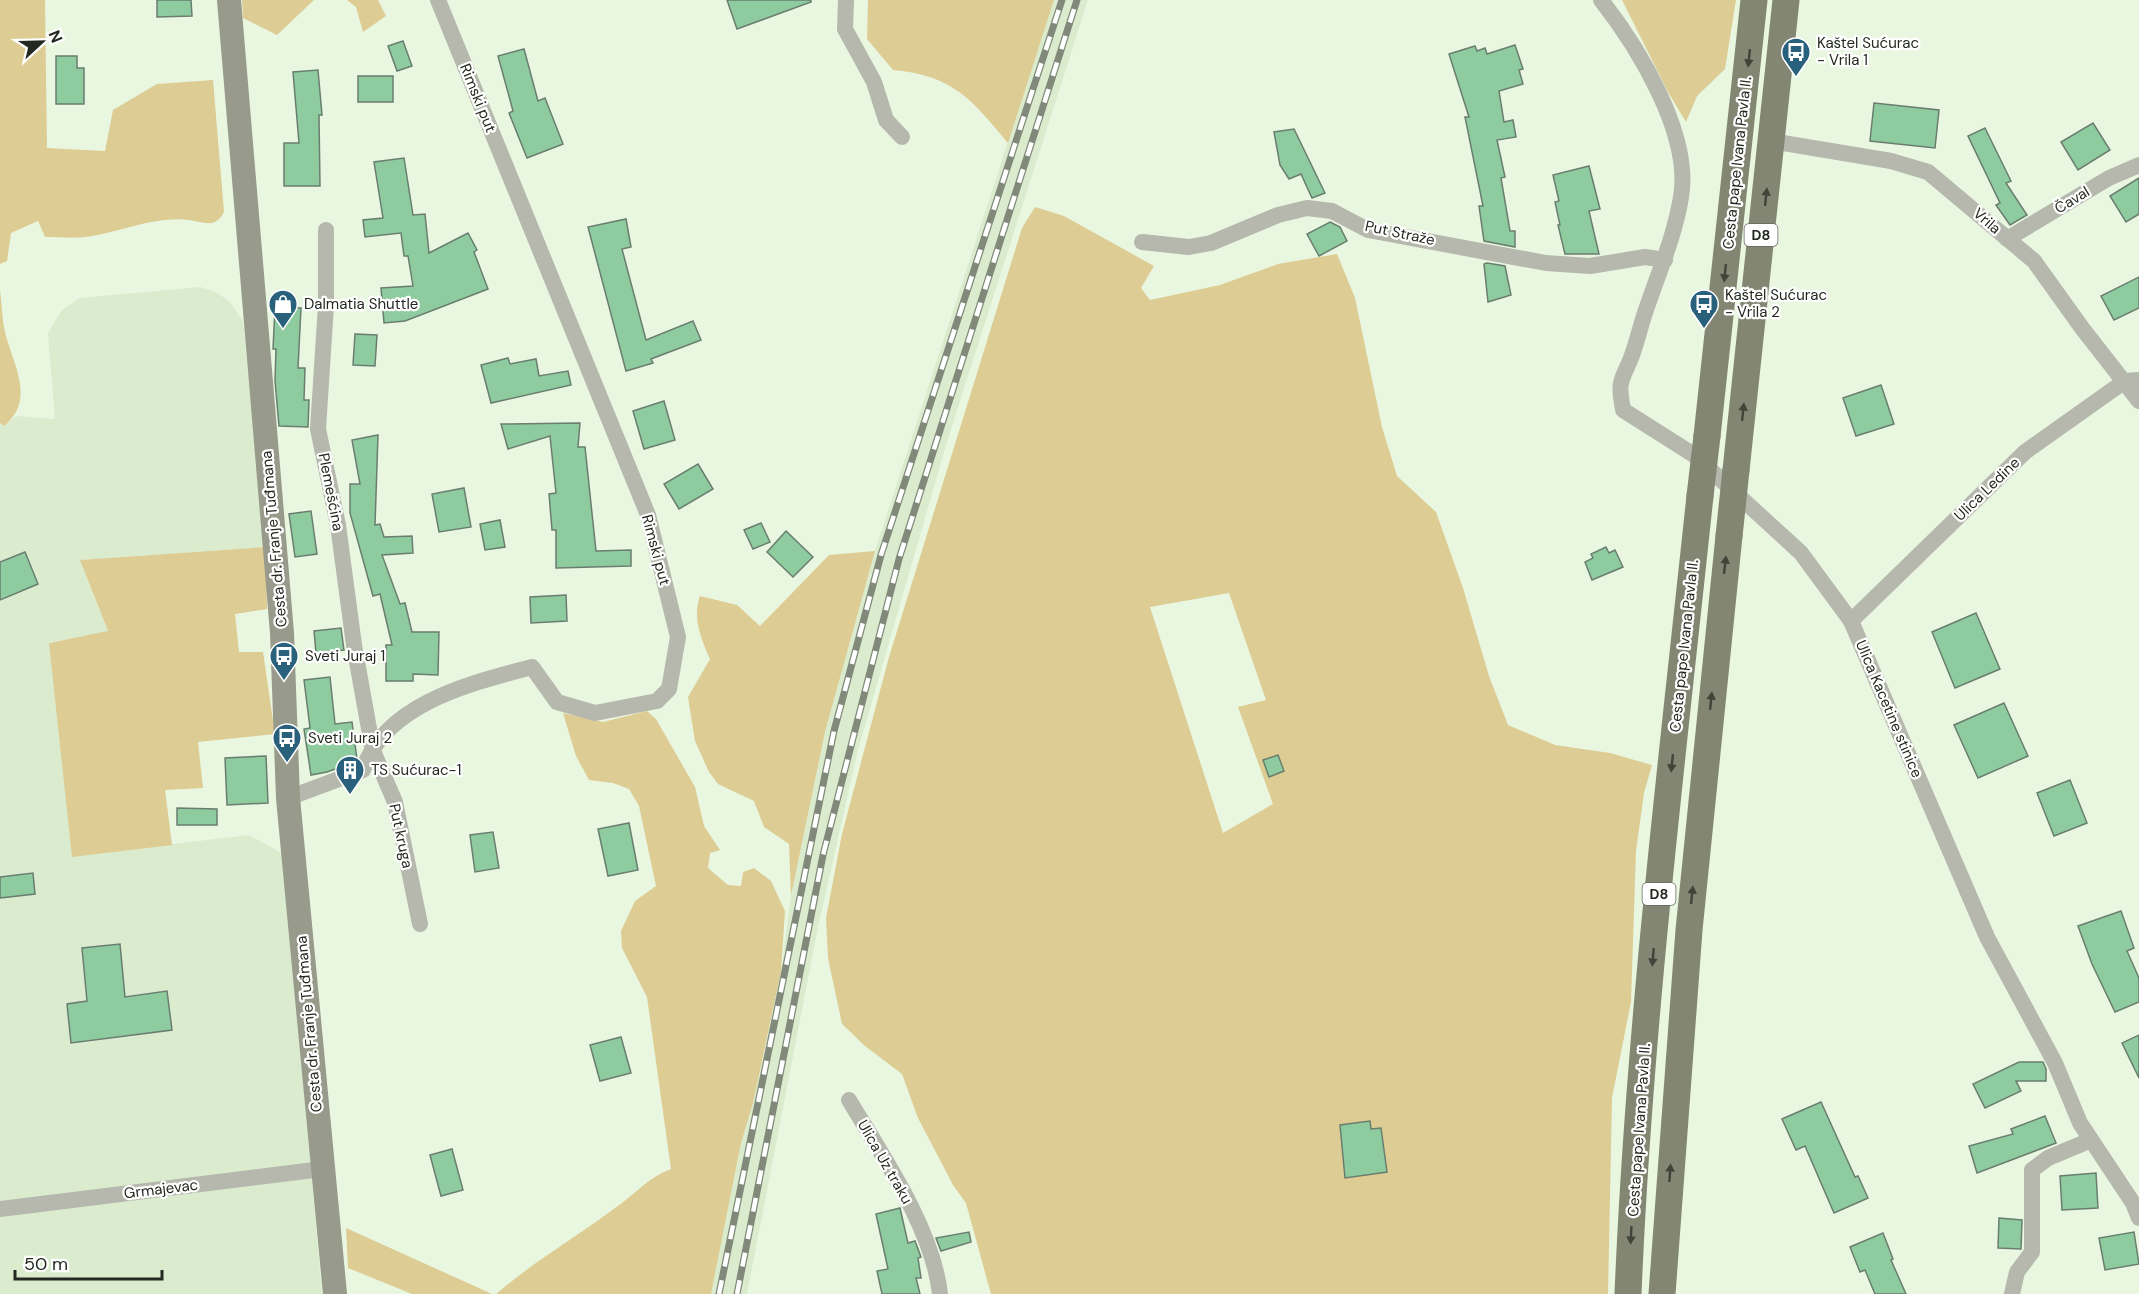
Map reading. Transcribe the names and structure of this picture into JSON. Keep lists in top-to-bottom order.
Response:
{
  "streets": {
    "main road": ["Cesta pape Ivana Pavla II.", "D8", "Cesta dr. Franje Tuđmana"],
    "street": [
      "Rimski put",
      "Čaval",
      "Vrila",
      "Put Straže",
      "Ulica Ledine",
      "Plemešćina",
      "Ulica Kacetine stinice",
      "Put kruga",
      "Ulica Uz traku",
      "Grmajevac"
    ]
  },
  "crossings": [
    ["Rimski put", "Plemešćina"],
    ["Rimski put", "Cesta dr. Franje Tuđmana"],
    ["Rimski put", "Put kruga"],
    ["Čaval", "Vrila"],
    ["Vrila", "D8"],
    ["Vrila", "Ulica Ledine"],
    ["Put Straže", "Ulica Kacetine stinice"],
    ["Ulica Ledine", "Ulica Kacetine stinice"],
    ["Plemešćina", "Put kruga"],
    ["Cesta dr. Franje Tuđmana", "Grmajevac"]
  ],
  "places": {
    "bus stop": [
      "Kaštel Sućurac - Vrila 1",
      "Kaštel Sućurac - Vrila 2",
      "Sveti Juraj 1",
      "Sveti Juraj 2"
    ],
    "shop": ["Dalmatia Shuttle"],
    "building": ["TS Sućurac-1"]
  },
  "scale_bar": "50 m",
  "north": "right"
}
